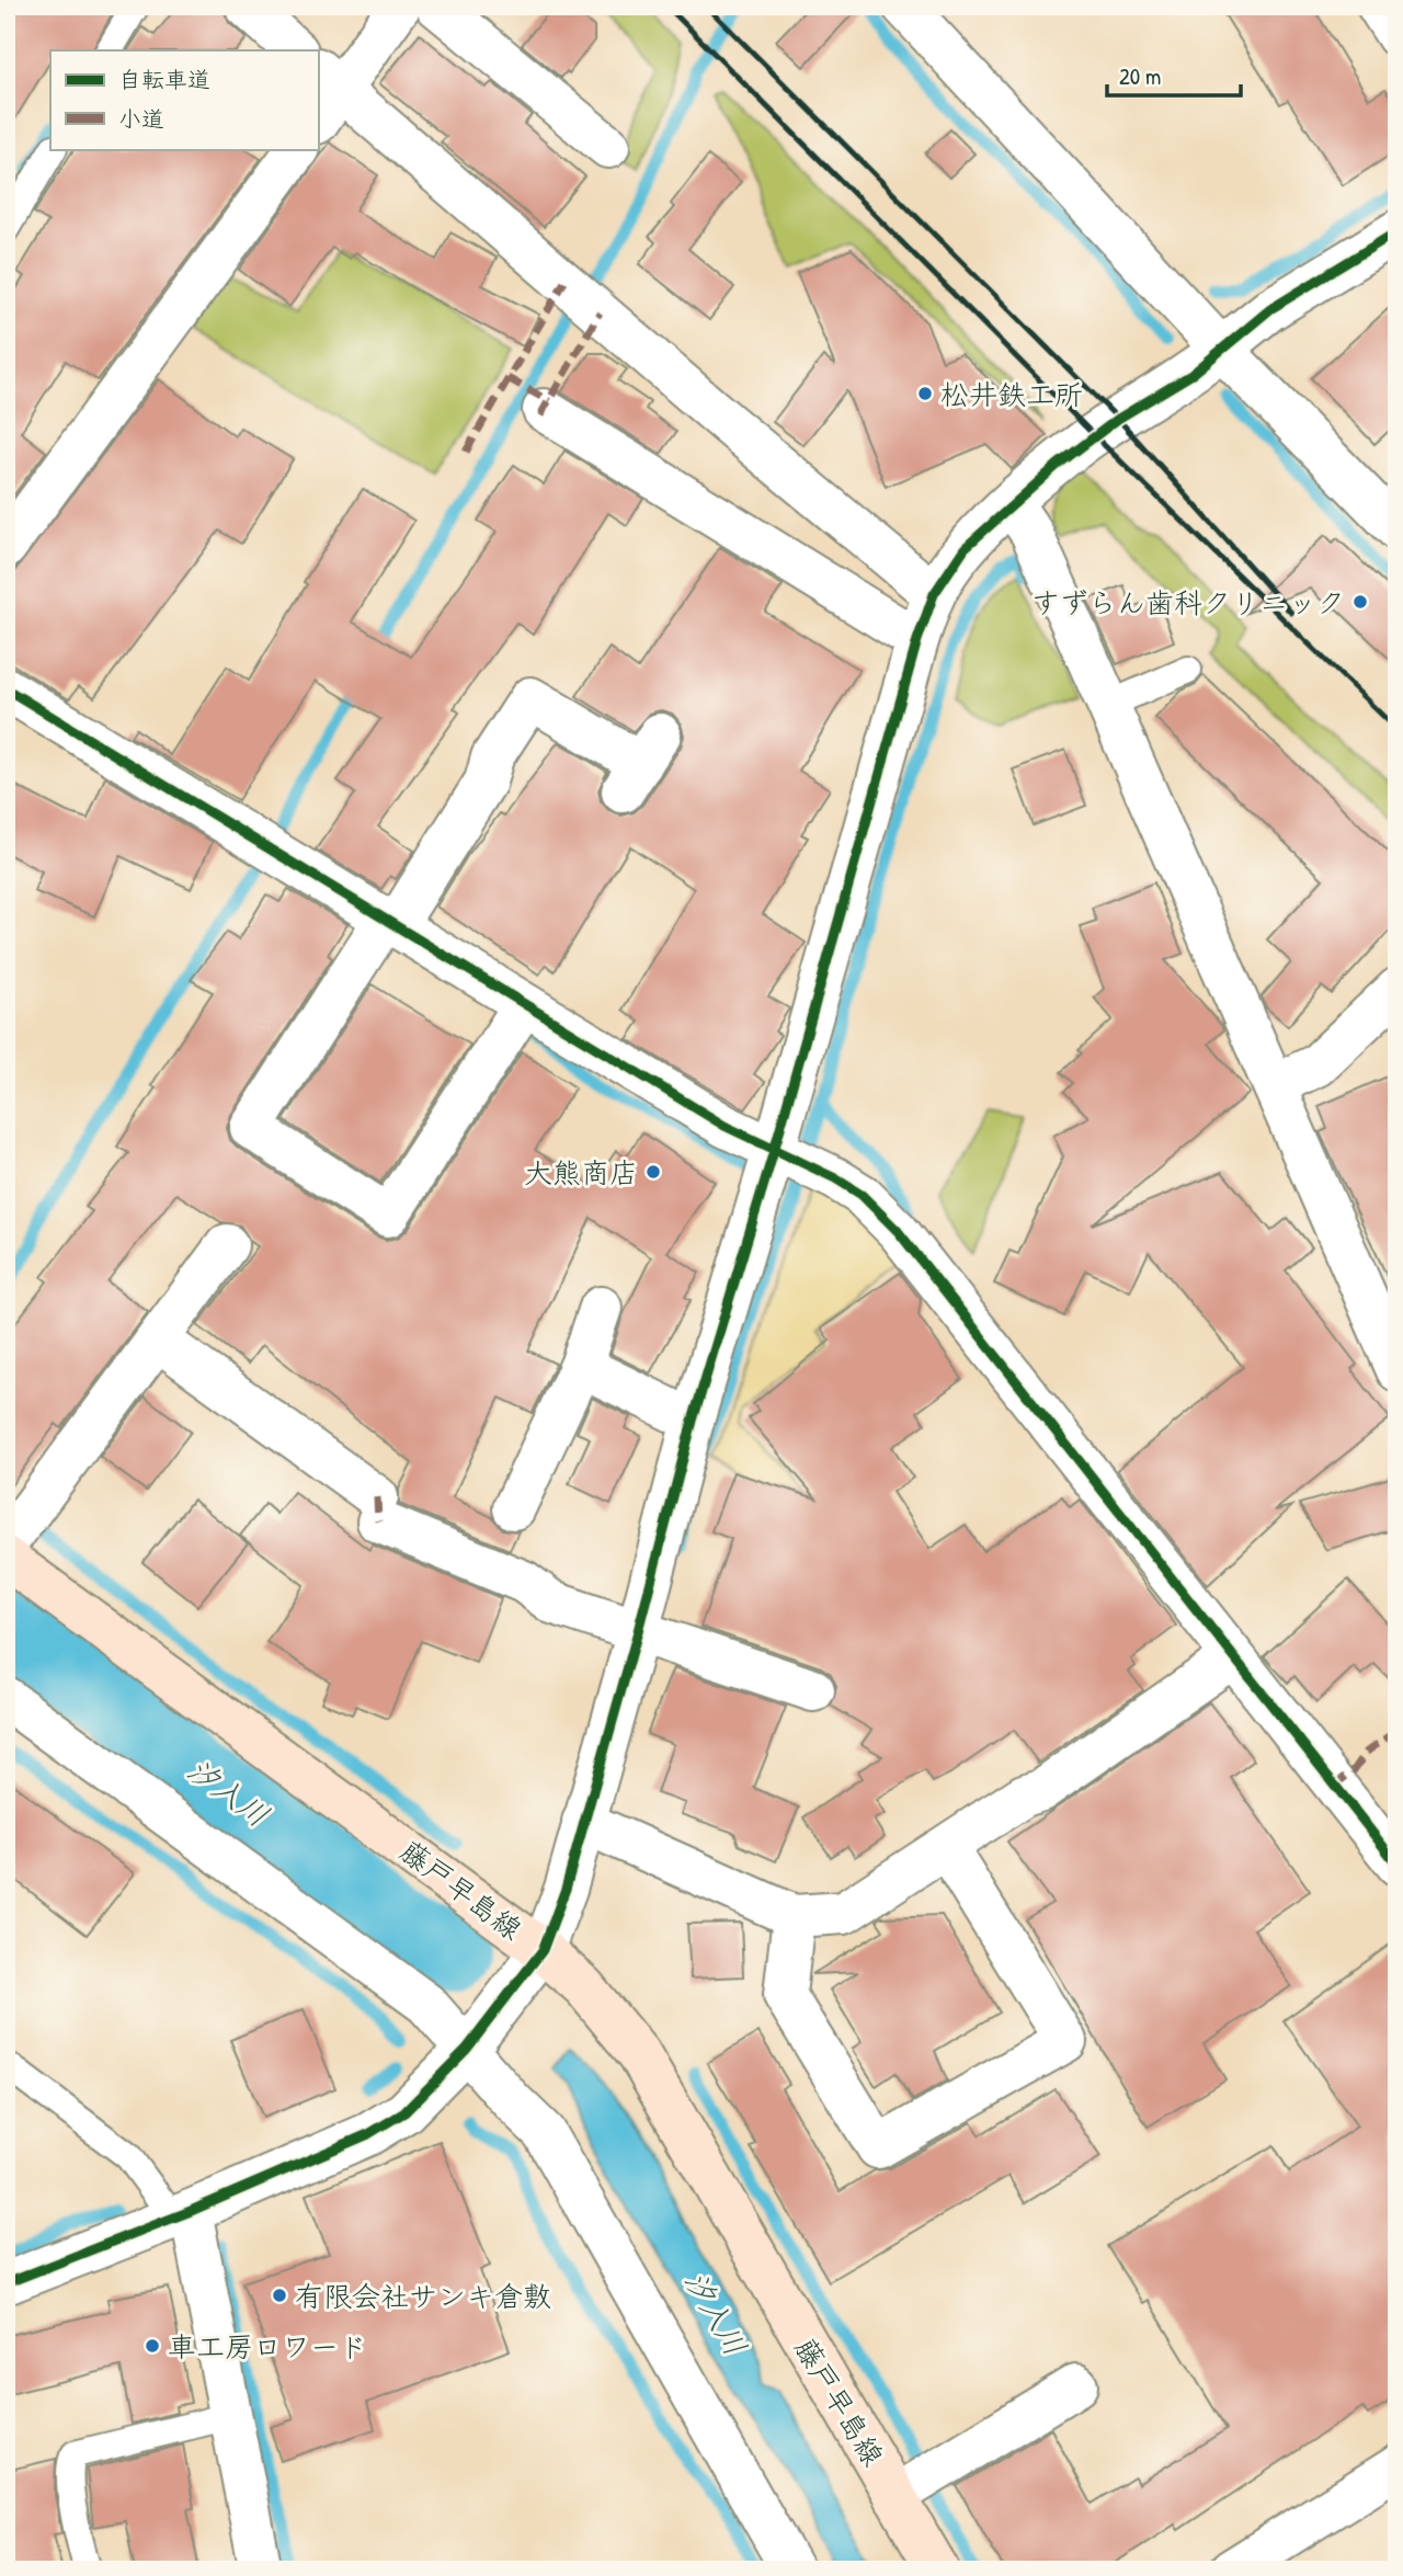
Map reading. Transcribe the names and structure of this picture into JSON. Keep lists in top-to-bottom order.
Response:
{
  "streets": {
    "main road": ["藤戸早島線"]
  },
  "water": ["汐入川"],
  "places": [
    "松井鉄工所",
    "すずらん歯科クリニック",
    "大熊商店",
    "有限会社サンキ倉敷",
    "車工房ロワード"
  ],
  "legend": ["自転車道", "小道"],
  "scale_bar": "20 m"
}
